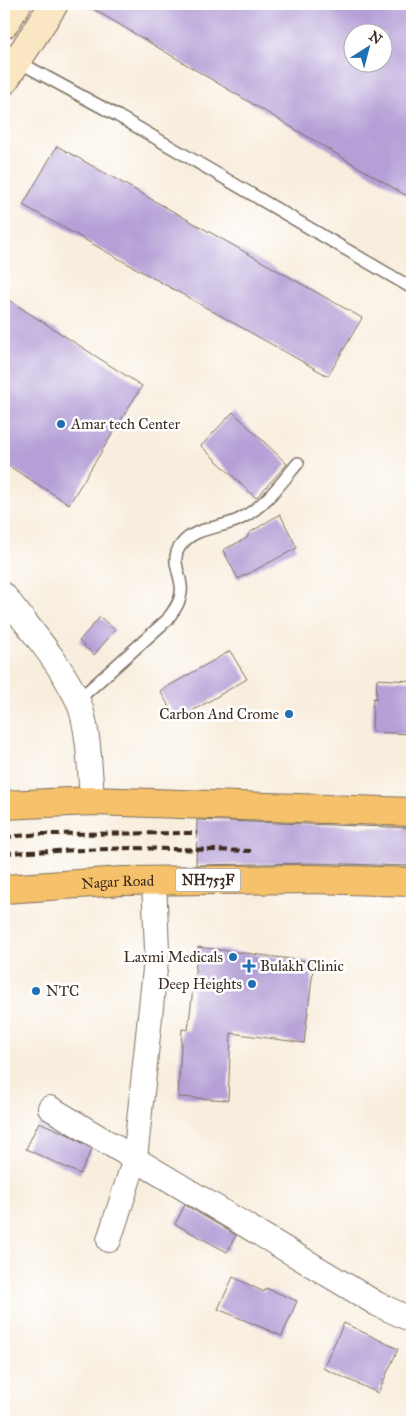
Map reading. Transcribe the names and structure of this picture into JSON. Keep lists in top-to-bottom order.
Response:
{
  "streets": {
    "highway": ["NH753F", "Nagar Road"]
  },
  "places": {
    "other": [
      "Amar tech Center",
      "Carbon And Crome",
      "Laxmi Medicals",
      "Deep Heights",
      "NTC"
    ],
    "health": ["Bulakh Clinic"]
  },
  "north": "top right"
}
